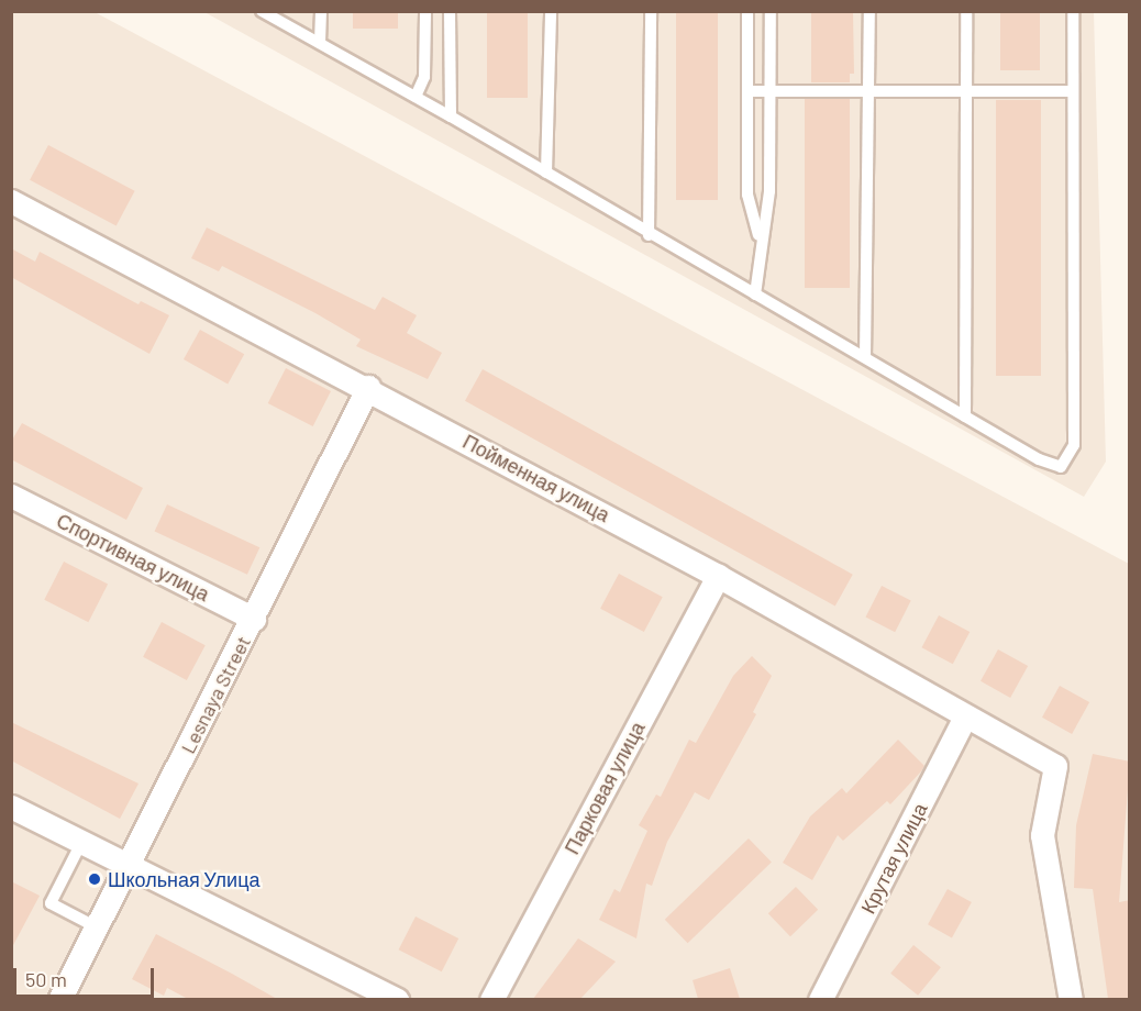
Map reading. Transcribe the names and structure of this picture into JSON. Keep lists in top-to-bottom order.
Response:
{
  "streets": {
    "street": [
      "Пойменная улица",
      "Спортивная улица",
      "Lesnaya Street",
      "Парковая улица",
      "Крутая улица"
    ]
  },
  "crossings": [
    ["Пойменная улица", "Lesnaya Street"],
    ["Пойменная улица", "Парковая улица"],
    ["Пойменная улица", "Крутая улица"],
    ["Спортивная улица", "Lesnaya Street"]
  ],
  "places": ["Школьная Улица"],
  "scale_bar": "50 m"
}
